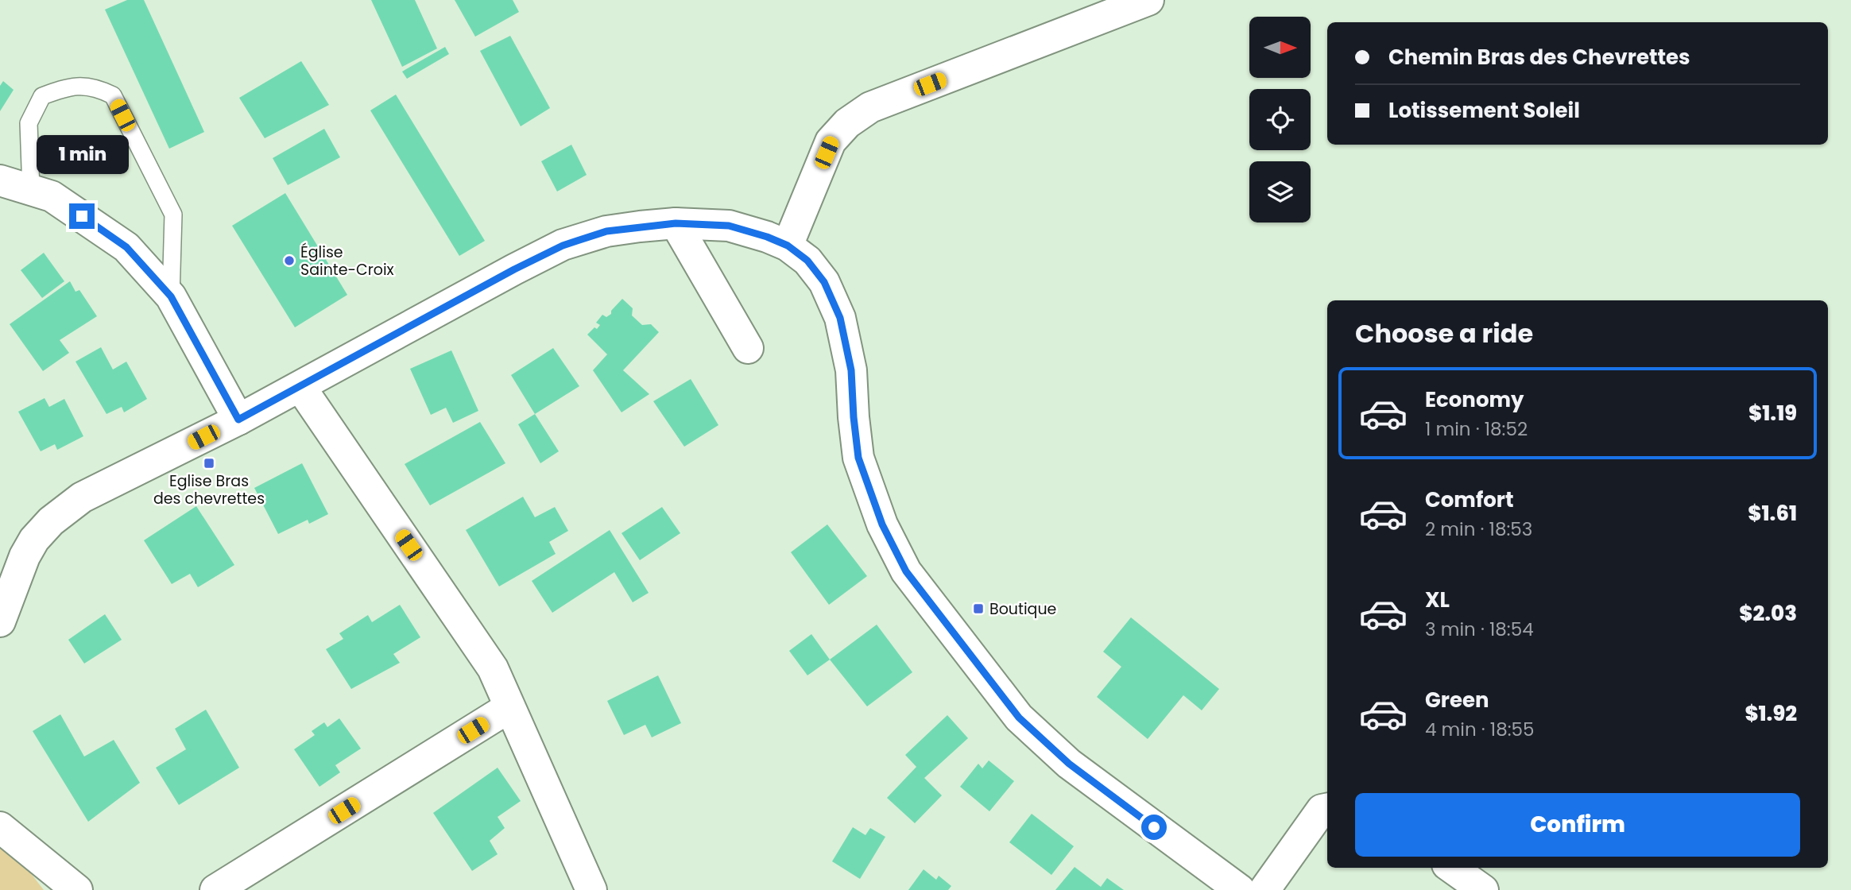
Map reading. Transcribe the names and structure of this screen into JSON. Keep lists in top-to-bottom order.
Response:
{
  "places": {
    "other": ["Église Sainte-Croix"],
    "transit": ["Eglise Bras des chevrettes", "Boutique"]
  },
  "north": "right",
  "page": {
    "banner": ["Chemin Bras des Chevrettes", "Lotissement Soleil"],
    "bubble": "1 min",
    "heading": "Choose a ride",
    "list": [
      {
        "name": "Economy",
        "note": "1 min · 18:52",
        "value": "$1.19"
      },
      {
        "name": "Comfort",
        "note": "2 min · 18:53",
        "value": "$1.61"
      },
      {
        "name": "XL",
        "note": "3 min · 18:54",
        "value": "$2.03"
      },
      {
        "name": "Green",
        "note": "4 min · 18:55",
        "value": "$1.92"
      }
    ],
    "buttons": "Confirm"
  }
}
